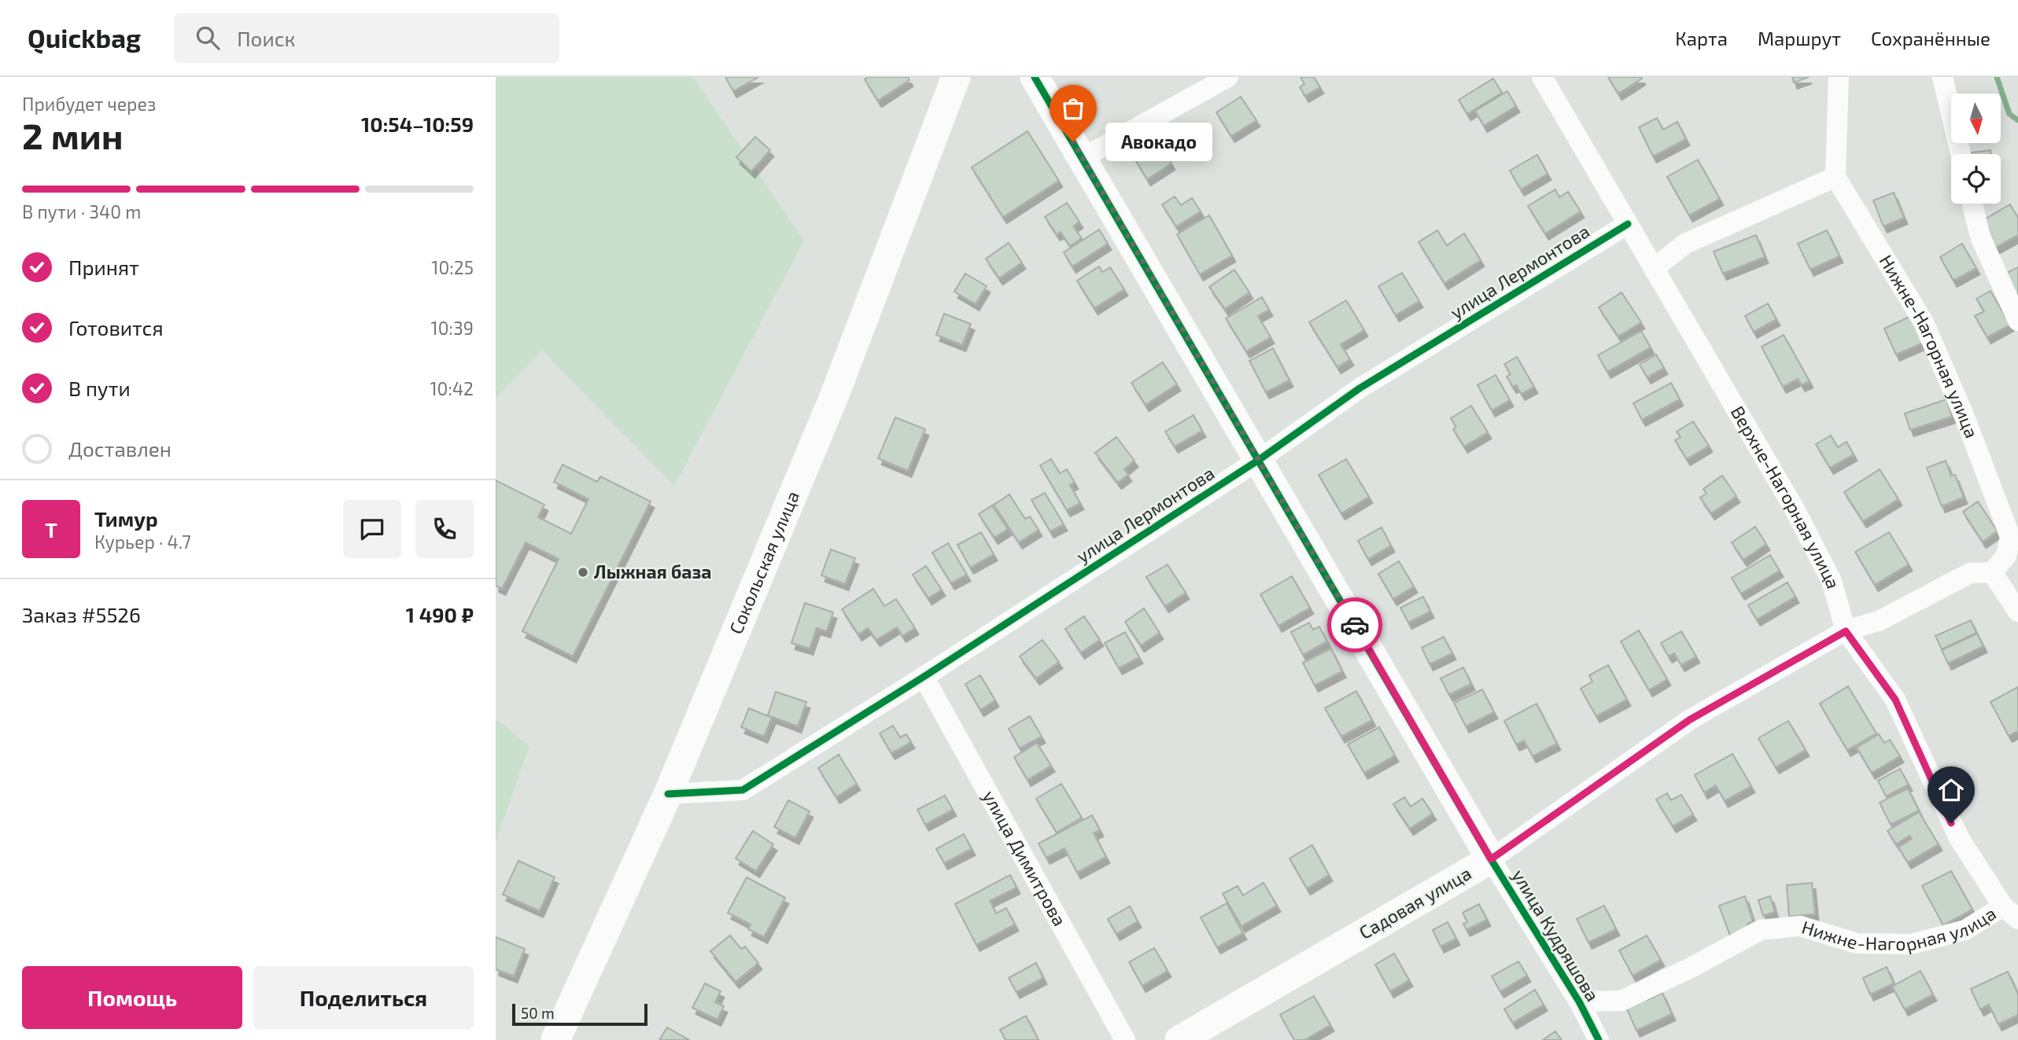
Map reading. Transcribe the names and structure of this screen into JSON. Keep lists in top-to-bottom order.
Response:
{
  "streets": {
    "street": [
      "улица Лермонтова",
      "Нижне-Нагорная улица",
      "Верхне-Нагорная улица",
      "Сокольская улица",
      "улица Димитрова",
      "Садовая улица",
      "улица Кудряшова"
    ]
  },
  "crossings": [
    ["улица Лермонтова", "Верхне-Нагорная улица"],
    ["улица Лермонтова", "Сокольская улица"],
    ["улица Лермонтова", "улица Димитрова"],
    ["улица Лермонтова", "улица Кудряшова"],
    ["Нижне-Нагорная улица", "Верхне-Нагорная улица"],
    ["Нижне-Нагорная улица", "Садовая улица"],
    ["Нижне-Нагорная улица", "улица Кудряшова"],
    ["Верхне-Нагорная улица", "Садовая улица"],
    ["Садовая улица", "улица Кудряшова"]
  ],
  "places": ["Авокадо", "Лыжная база"],
  "scale_bar": "50 m",
  "north": "bottom",
  "page": {
    "header": "Quickbag",
    "search": "Поиск",
    "nav": ["Карта", "Маршрут", "Сохранённые"],
    "heading": ["2 мин", "Прибудет через", "10:54–10:59"],
    "panel": [
      "Тимур",
      "Курьер · 4.7",
      "Заказ #5526",
      "1 490 ₽"
    ],
    "bubble": "Авокадо",
    "bar": "В пути · 340 m",
    "list": [
      ["Принят", "10:25"],
      ["Готовится", "10:39"],
      ["В пути", "10:42"],
      "Доставлен"
    ],
    "round": "Т",
    "buttons": ["Помощь", "Поделиться"],
    "scale": "50 m"
  }
}
